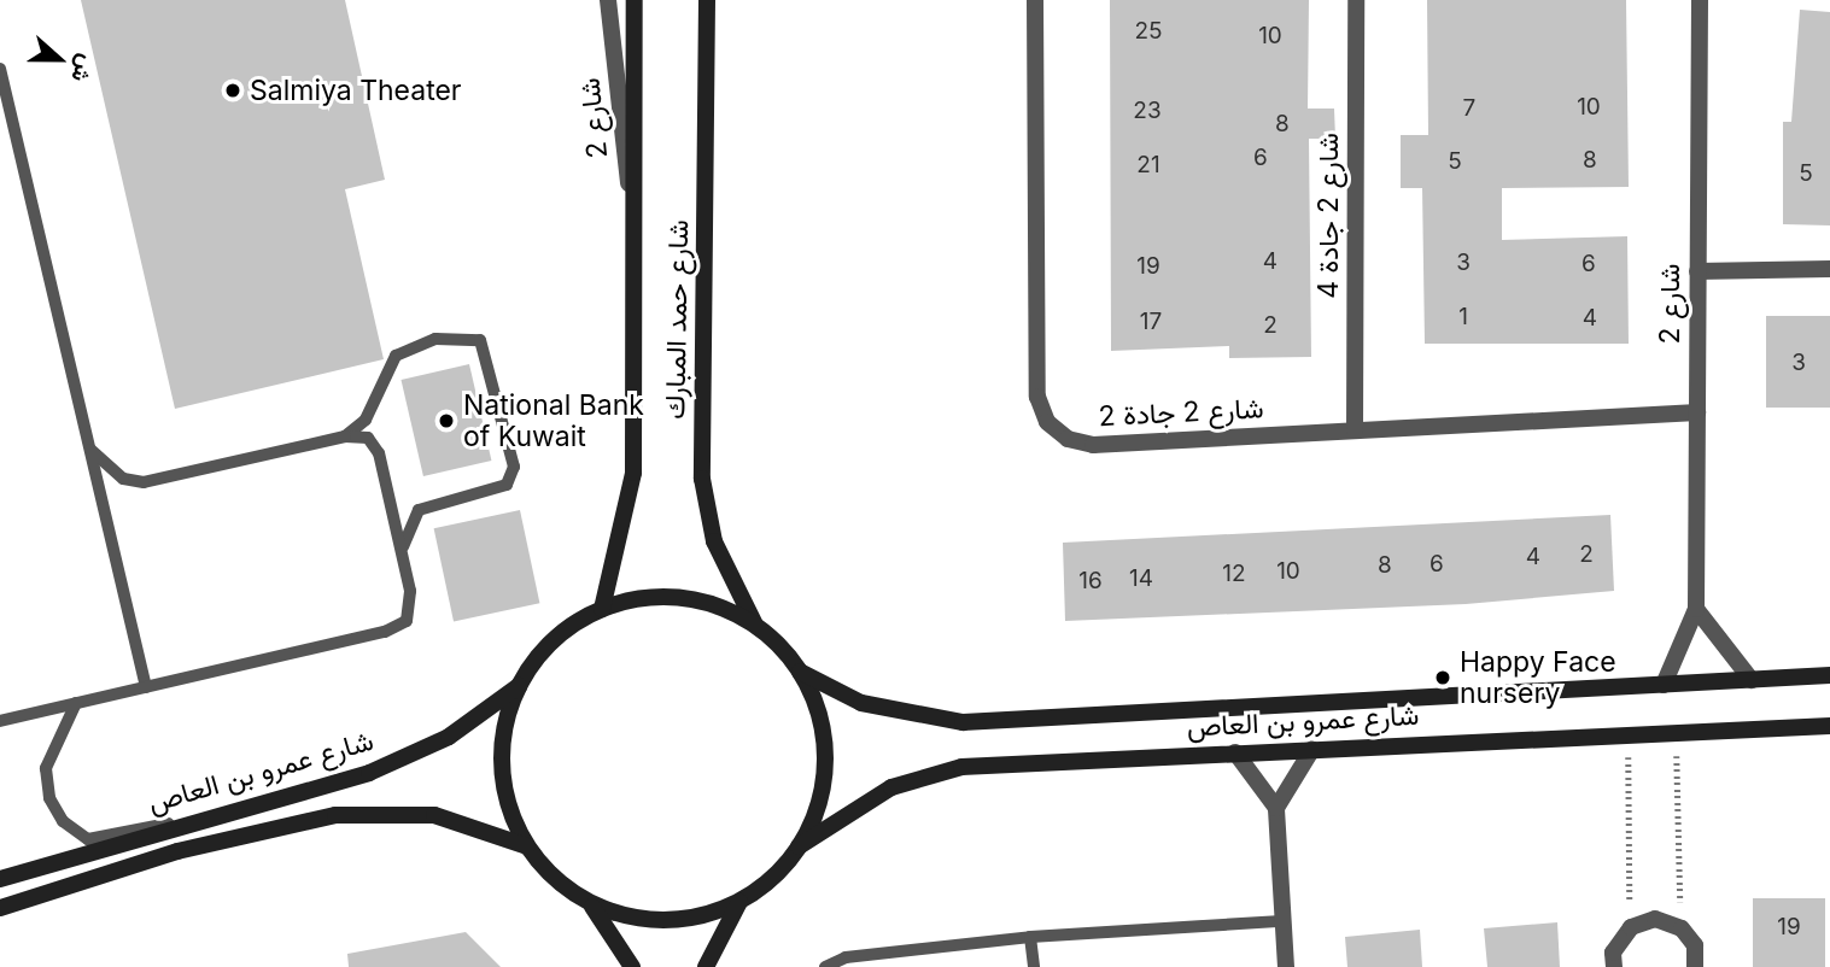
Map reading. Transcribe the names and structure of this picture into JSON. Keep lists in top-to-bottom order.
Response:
{
  "streets": {
    "main road": ["شارع حمد المبارك", "شارع عمرو بن العاص"],
    "street": ["شارع 2", "شارع 2 جادة 4", "شارع 2 جادة 2"]
  },
  "crossings": [
    ["شارع 2", "شارع حمد المبارك"],
    ["شارع 2", "شارع 2 جادة 2"],
    ["شارع 2", "شارع عمرو بن العاص"],
    ["شارع 2 جادة 4", "شارع 2 جادة 2"]
  ],
  "places": ["Salmiya Theater", "National Bank of Kuwait", "Happy Face nursery"],
  "house_numbers": [
    "25",
    "10",
    "10",
    "7",
    "23",
    "8",
    "6",
    "8",
    "5",
    "21",
    "5",
    "4",
    "3",
    "6",
    "19",
    "1",
    "4",
    "17",
    "2",
    "3",
    "2",
    "4",
    "6",
    "8",
    "10",
    "12",
    "14",
    "16",
    "19"
  ],
  "north": "right"
}
